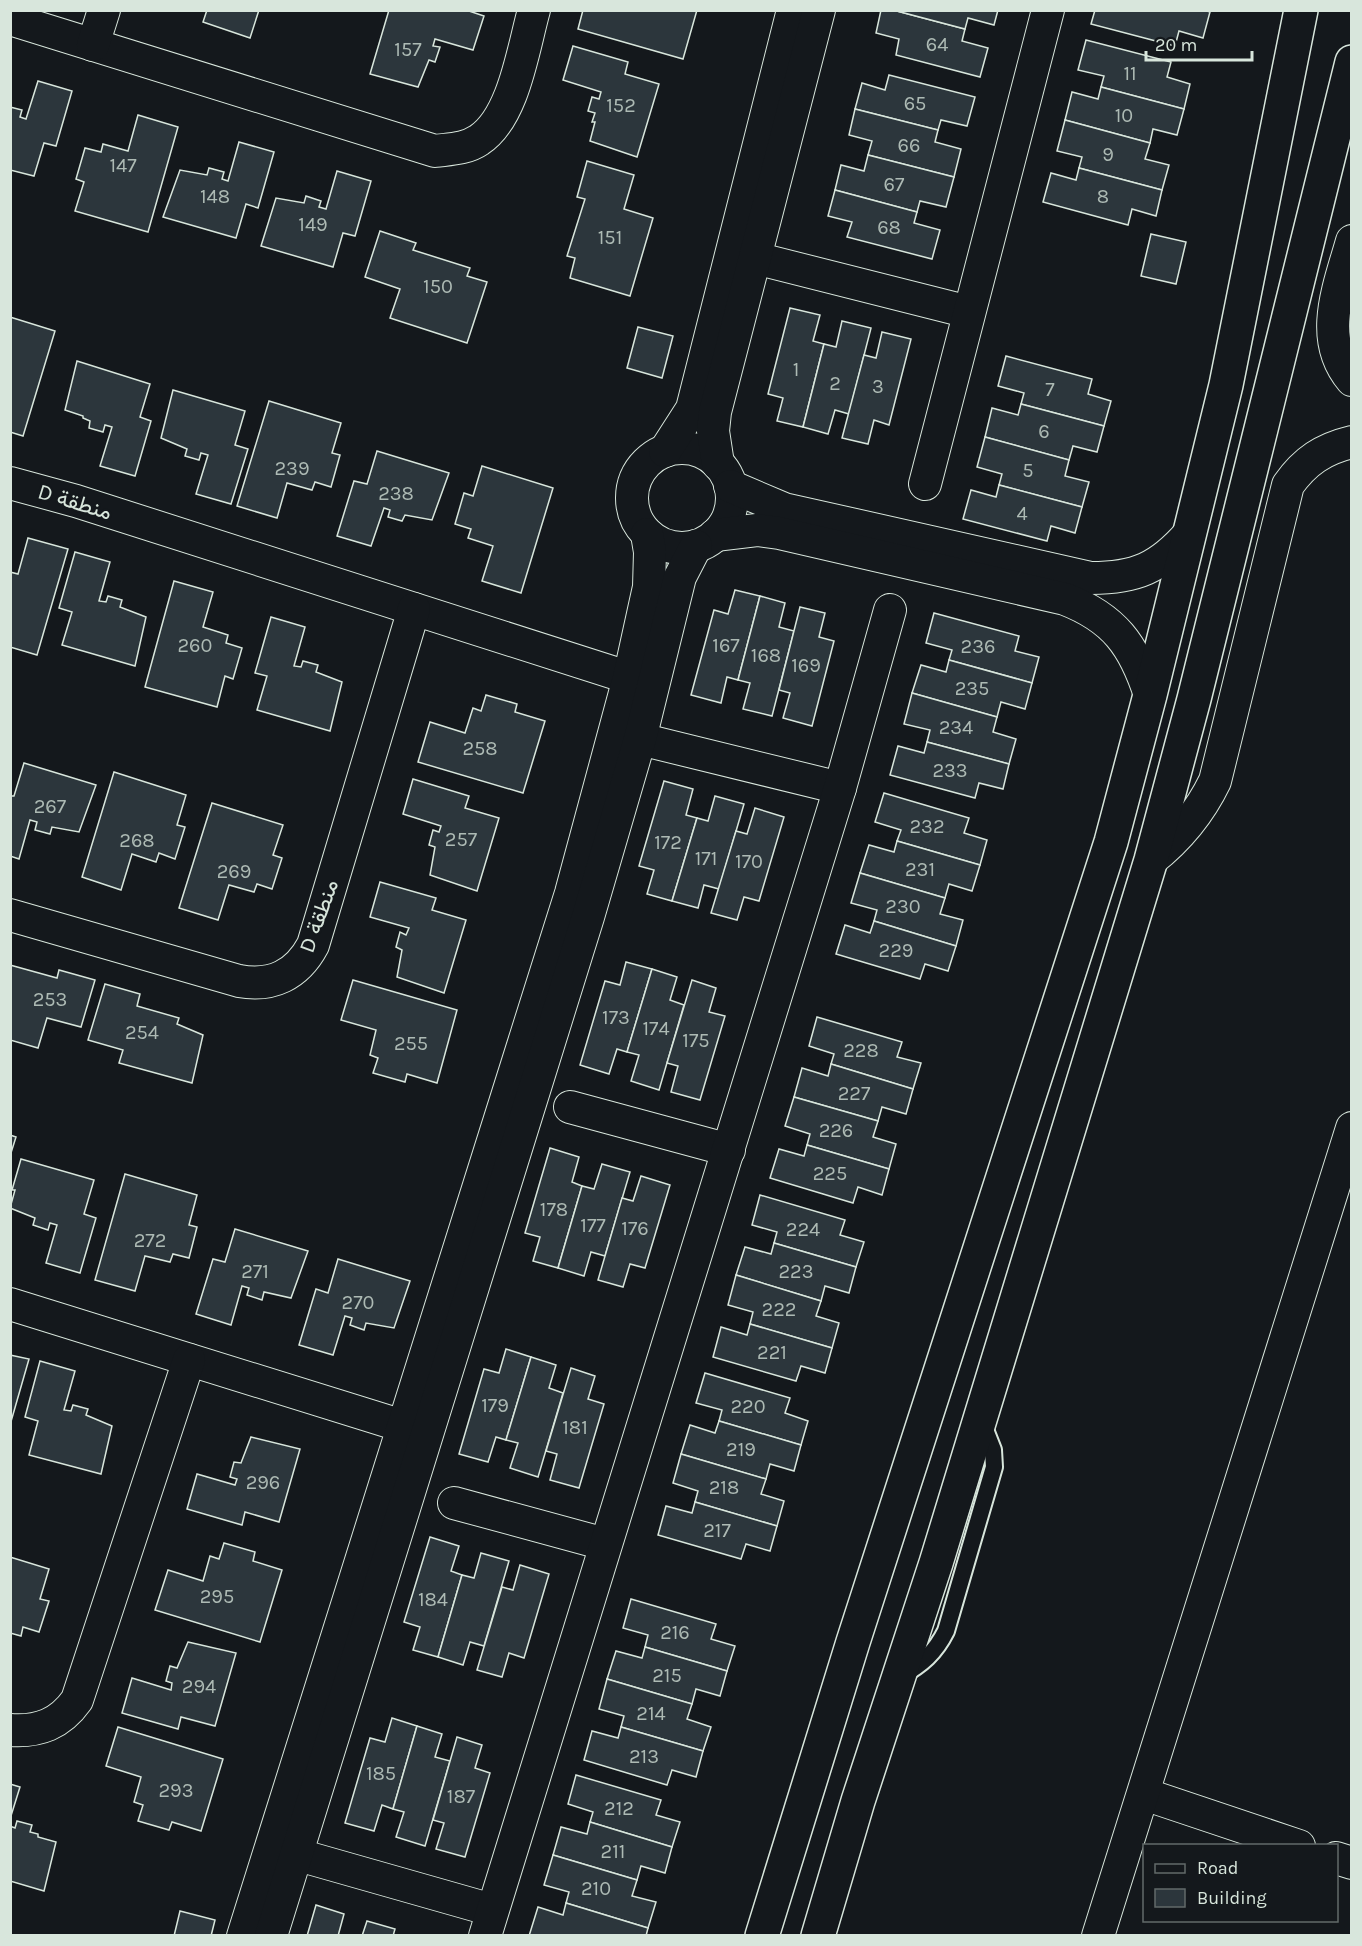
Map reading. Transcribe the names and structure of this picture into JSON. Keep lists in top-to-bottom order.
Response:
{
  "streets": {
    "street": ["D منطقة"]
  },
  "house_numbers": [
    "64",
    "157",
    "11",
    "65",
    "152",
    "10",
    "66",
    "9",
    "147",
    "67",
    "148",
    "8",
    "149",
    "68",
    "151",
    "150",
    "1",
    "2",
    "3",
    "7",
    "6",
    "239",
    "5",
    "238",
    "4",
    "260",
    "167",
    "236",
    "168",
    "169",
    "235",
    "234",
    "258",
    "233",
    "267",
    "232",
    "257",
    "268",
    "172",
    "171",
    "170",
    "231",
    "269",
    "230",
    "229",
    "253",
    "173",
    "174",
    "254",
    "175",
    "255",
    "228",
    "227",
    "226",
    "225",
    "178",
    "177",
    "176",
    "224",
    "272",
    "271",
    "223",
    "270",
    "222",
    "221",
    "179",
    "220",
    "181",
    "219",
    "296",
    "218",
    "217",
    "295",
    "184",
    "216",
    "215",
    "294",
    "214",
    "213",
    "185",
    "293",
    "187",
    "212",
    "211",
    "210"
  ],
  "legend": ["Road", "Building"],
  "scale_bar": "20 m"
}
